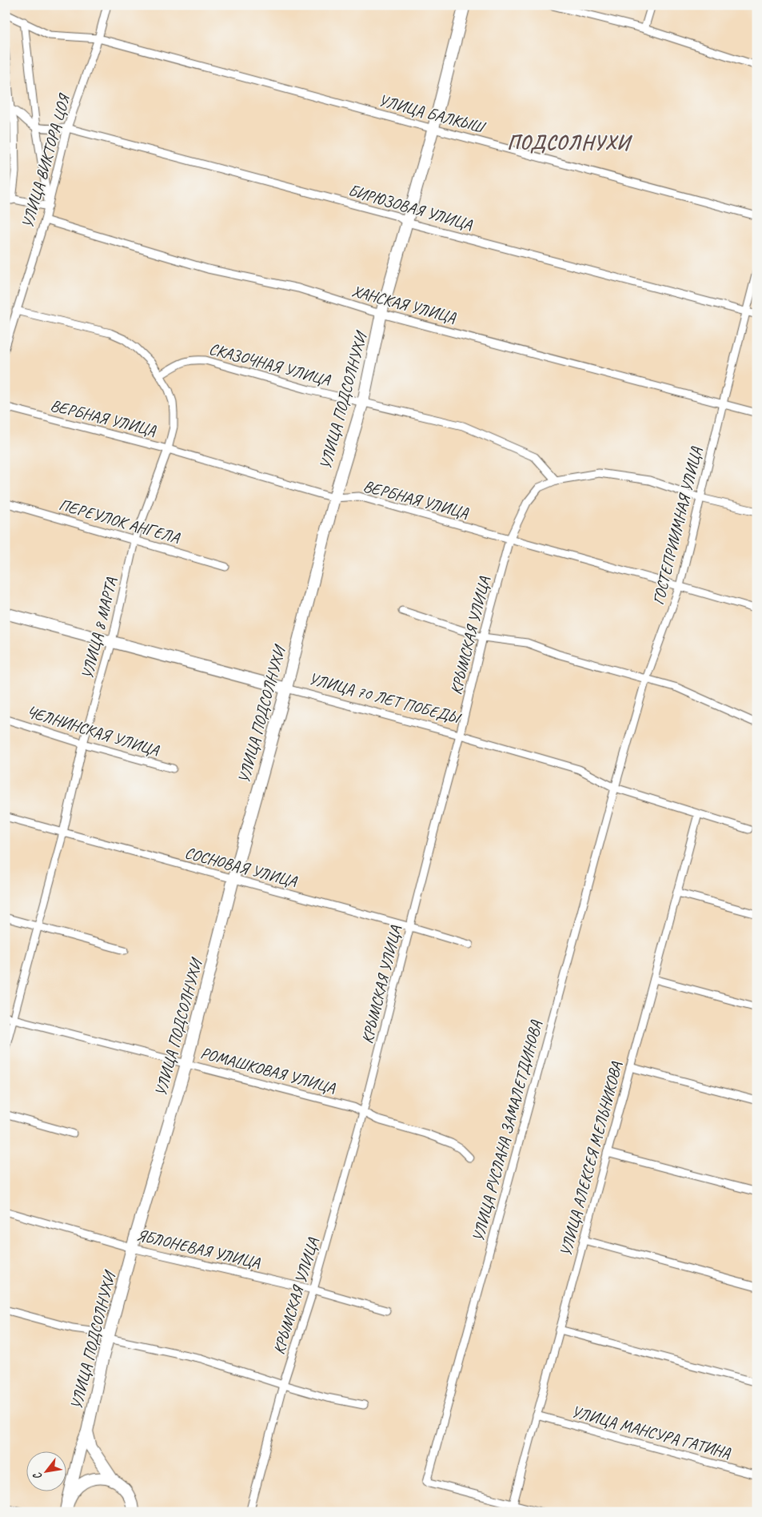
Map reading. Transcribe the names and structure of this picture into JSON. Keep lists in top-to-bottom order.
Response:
{
  "streets": {
    "street": [
      "УЛИЦА БАЛКЫШ",
      "УЛИЦА ВИКТОРА ЦОЯ",
      "БИРЮЗОВАЯ УЛИЦА",
      "ХАНСКАЯ УЛИЦА",
      "СКАЗОЧНАЯ УЛИЦА",
      "УЛИЦА ПОДСОЛНУХИ",
      "ВЕРБНАЯ УЛИЦА",
      "ПЕРЕУЛОК АНГЕЛА",
      "ГОСТЕПРИИМНАЯ УЛИЦА",
      "УЛИЦА 8 МАРТА",
      "КРЫМСКАЯ УЛИЦА",
      "УЛИЦА 70 ЛЕТ ПОБЕДЫ",
      "ЧЕЛНИНСКАЯ УЛИЦА",
      "СОСНОВАЯ УЛИЦА",
      "РОМАШКОВАЯ УЛИЦА",
      "УЛИЦА РУСЛАНА ЗАМАЛЕТДИНОВА",
      "УЛИЦА АЛЕКСЕЯ МЕЛЬНИКОВА",
      "ЯБЛОНЕВАЯ УЛИЦА",
      "УЛИЦА МАНСУРА ГАТИНА"
    ]
  },
  "crossings": [
    ["УЛИЦА БАЛКЫШ", "УЛИЦА ВИКТОРА ЦОЯ"],
    ["УЛИЦА БАЛКЫШ", "УЛИЦА ПОДСОЛНУХИ"],
    ["УЛИЦА ВИКТОРА ЦОЯ", "БИРЮЗОВАЯ УЛИЦА"],
    ["УЛИЦА ВИКТОРА ЦОЯ", "ХАНСКАЯ УЛИЦА"],
    ["УЛИЦА ВИКТОРА ЦОЯ", "УЛИЦА 8 МАРТА"],
    ["БИРЮЗОВАЯ УЛИЦА", "УЛИЦА ПОДСОЛНУХИ"],
    ["БИРЮЗОВАЯ УЛИЦА", "ГОСТЕПРИИМНАЯ УЛИЦА"],
    ["ХАНСКАЯ УЛИЦА", "УЛИЦА ПОДСОЛНУХИ"],
    ["ХАНСКАЯ УЛИЦА", "ГОСТЕПРИИМНАЯ УЛИЦА"],
    ["СКАЗОЧНАЯ УЛИЦА", "УЛИЦА ПОДСОЛНУХИ"],
    ["СКАЗОЧНАЯ УЛИЦА", "УЛИЦА 8 МАРТА"],
    ["СКАЗОЧНАЯ УЛИЦА", "КРЫМСКАЯ УЛИЦА"],
    ["УЛИЦА ПОДСОЛНУХИ", "ВЕРБНАЯ УЛИЦА"],
    ["УЛИЦА ПОДСОЛНУХИ", "УЛИЦА 70 ЛЕТ ПОБЕДЫ"],
    ["УЛИЦА ПОДСОЛНУХИ", "СОСНОВАЯ УЛИЦА"],
    ["УЛИЦА ПОДСОЛНУХИ", "РОМАШКОВАЯ УЛИЦА"],
    ["УЛИЦА ПОДСОЛНУХИ", "ЯБЛОНЕВАЯ УЛИЦА"],
    ["ВЕРБНАЯ УЛИЦА", "ГОСТЕПРИИМНАЯ УЛИЦА"],
    ["ВЕРБНАЯ УЛИЦА", "УЛИЦА 8 МАРТА"],
    ["ВЕРБНАЯ УЛИЦА", "КРЫМСКАЯ УЛИЦА"],
    ["ПЕРЕУЛОК АНГЕЛА", "УЛИЦА 8 МАРТА"],
    ["ГОСТЕПРИИМНАЯ УЛИЦА", "УЛИЦА 70 ЛЕТ ПОБЕДЫ"],
    ["ГОСТЕПРИИМНАЯ УЛИЦА", "УЛИЦА РУСЛАНА ЗАМАЛЕТДИНОВА"],
    ["УЛИЦА 8 МАРТА", "УЛИЦА 70 ЛЕТ ПОБЕДЫ"],
    ["УЛИЦА 8 МАРТА", "ЧЕЛНИНСКАЯ УЛИЦА"],
    ["УЛИЦА 8 МАРТА", "СОСНОВАЯ УЛИЦА"],
    ["УЛИЦА 8 МАРТА", "РОМАШКОВАЯ УЛИЦА"],
    ["КРЫМСКАЯ УЛИЦА", "УЛИЦА 70 ЛЕТ ПОБЕДЫ"],
    ["КРЫМСКАЯ УЛИЦА", "СОСНОВАЯ УЛИЦА"],
    ["КРЫМСКАЯ УЛИЦА", "РОМАШКОВАЯ УЛИЦА"],
    ["КРЫМСКАЯ УЛИЦА", "ЯБЛОНЕВАЯ УЛИЦА"],
    ["УЛИЦА 70 ЛЕТ ПОБЕДЫ", "УЛИЦА РУСЛАНА ЗАМАЛЕТДИНОВА"],
    ["УЛИЦА 70 ЛЕТ ПОБЕДЫ", "УЛИЦА АЛЕКСЕЯ МЕЛЬНИКОВА"],
    ["УЛИЦА РУСЛАНА ЗАМАЛЕТДИНОВА", "УЛИЦА АЛЕКСЕЯ МЕЛЬНИКОВА"],
    ["УЛИЦА АЛЕКСЕЯ МЕЛЬНИКОВА", "УЛИЦА МАНСУРА ГАТИНА"]
  ],
  "districts": ["ПОДСОЛНУХИ"],
  "north": "bottom left"
}
